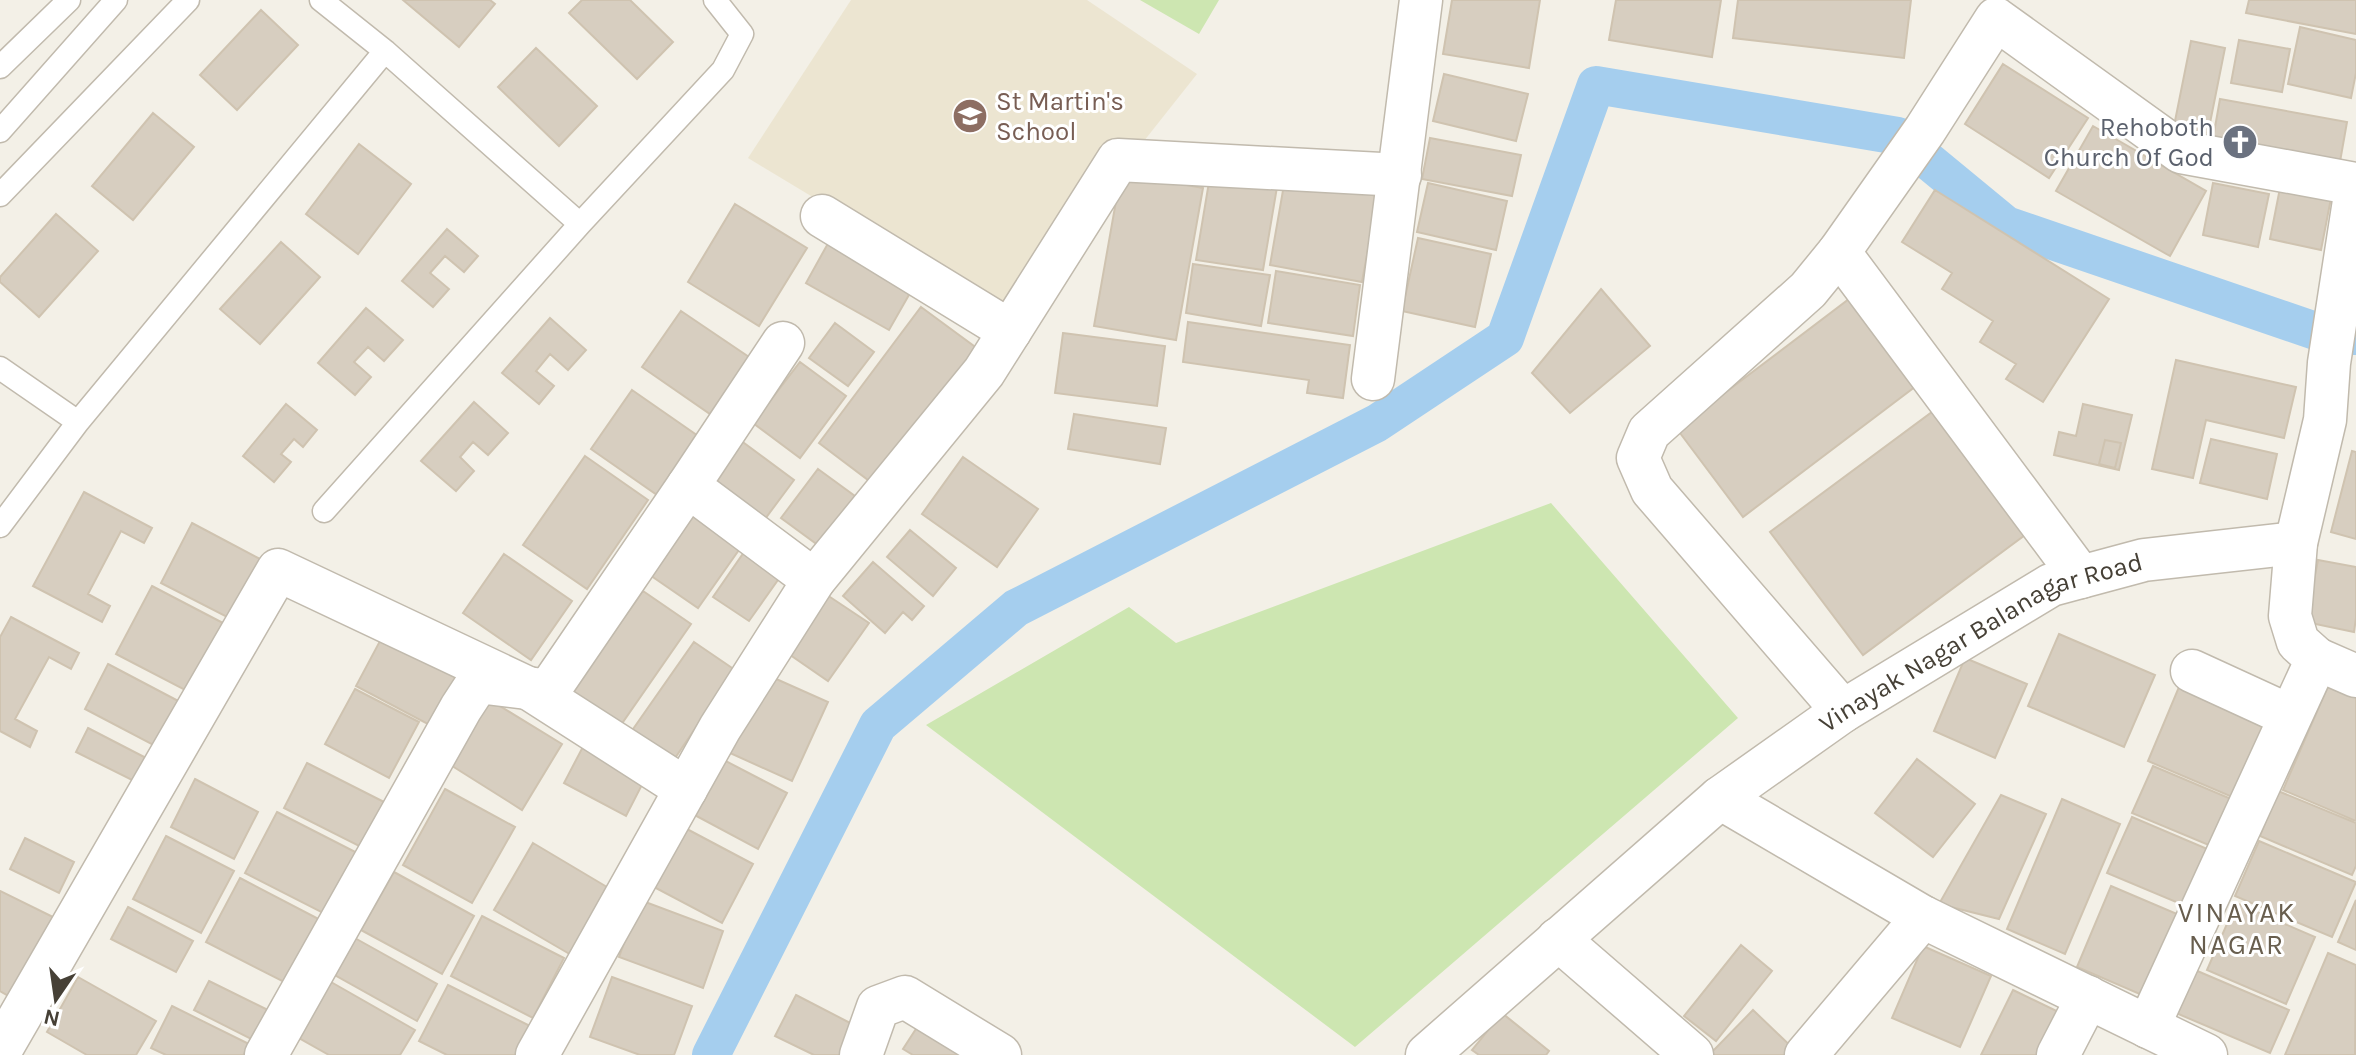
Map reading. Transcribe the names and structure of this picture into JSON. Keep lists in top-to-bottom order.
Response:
{
  "streets": {
    "street": ["Vinayak Nagar Balanagar Road"]
  },
  "districts": ["VINAYAK NAGAR"],
  "places": {
    "school or university": ["St Martin's School"],
    "church": ["Rehoboth Church Of God"]
  },
  "north": "bottom"
}
